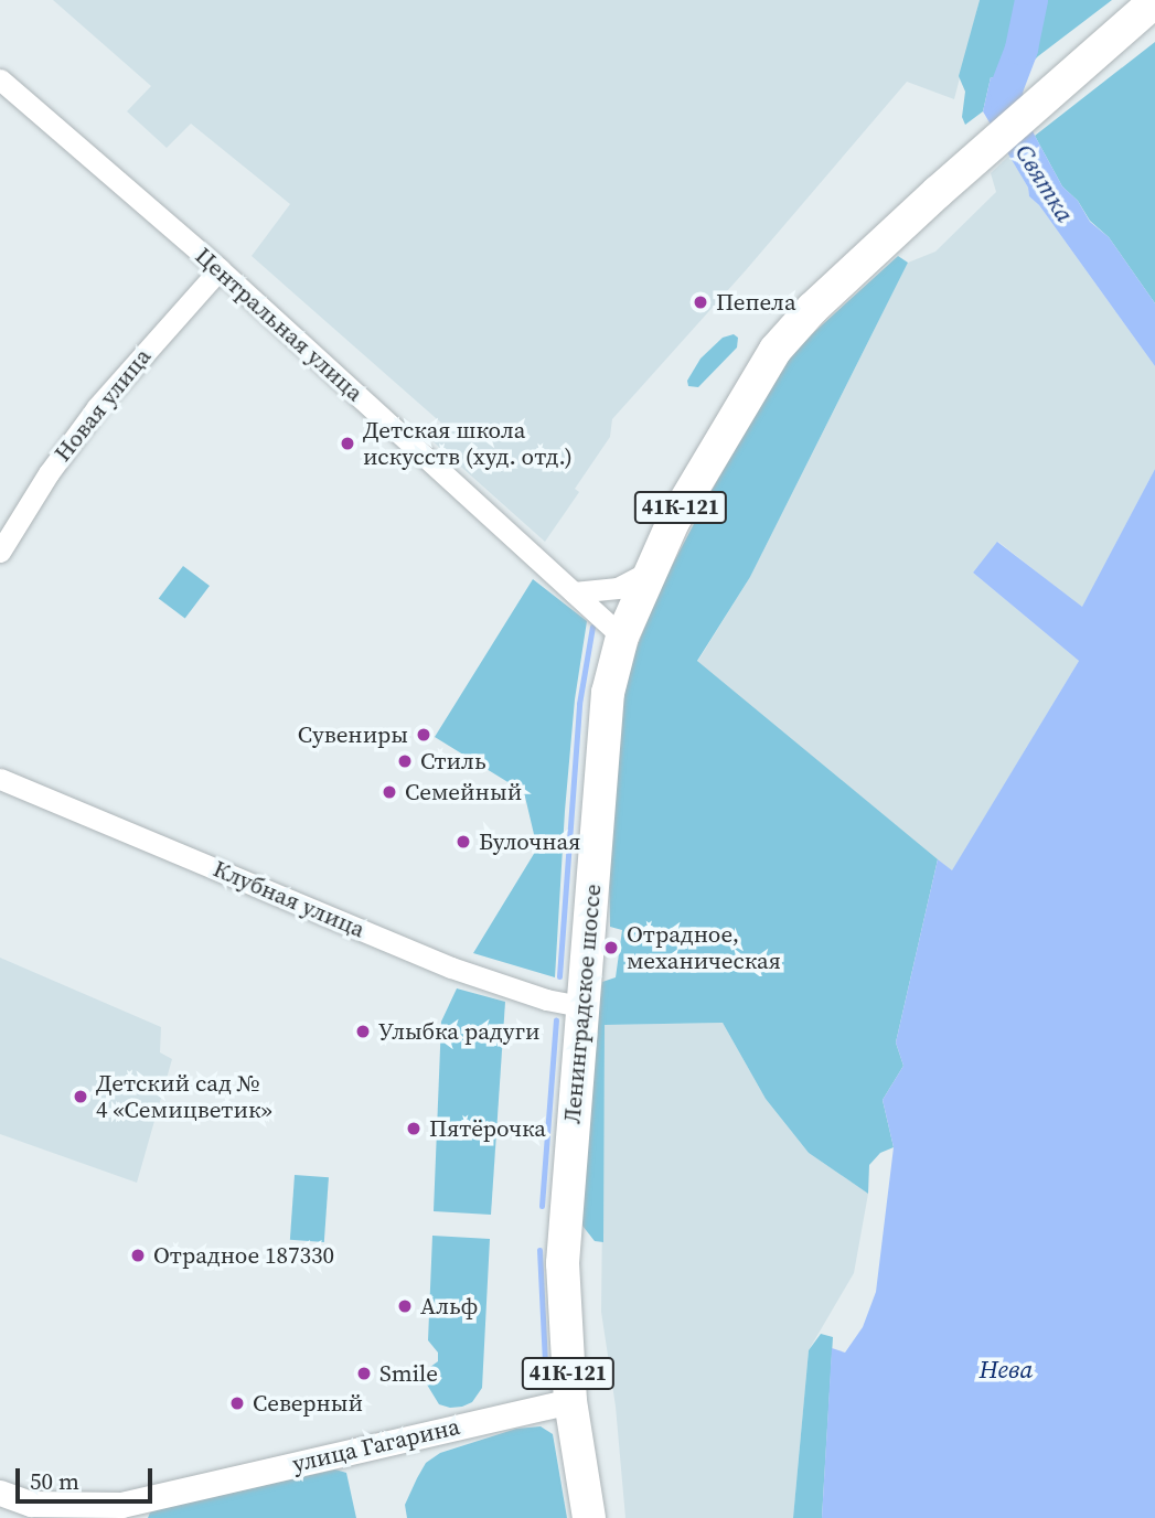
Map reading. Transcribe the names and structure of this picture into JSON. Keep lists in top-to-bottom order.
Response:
{
  "streets": {
    "main road": ["41К-121", "Ленинградское шоссе"],
    "street": [
      "Центральная улица",
      "Новая улица",
      "Клубная улица",
      "улица Гагарина"
    ]
  },
  "crossings": [
    ["Центральная улица", "Новая улица"],
    ["Центральная улица", "Ленинградское шоссе"],
    ["Клубная улица", "Ленинградское шоссе"],
    ["Ленинградское шоссе", "улица Гагарина"]
  ],
  "water": ["Святка", "Нева"],
  "places": [
    "Пепела",
    "Детская школа искусств (худ. отд.)",
    "Сувениры",
    "Стиль",
    "Семейный",
    "Булочная",
    "Отрадное, механическая",
    "Улыбка радуги",
    "Детский сад № 4 «Семицветик»",
    "Пятёрочка",
    "Отрадное 187330",
    "Альф",
    "Smile",
    "Северный"
  ],
  "scale_bar": "50 m"
}
